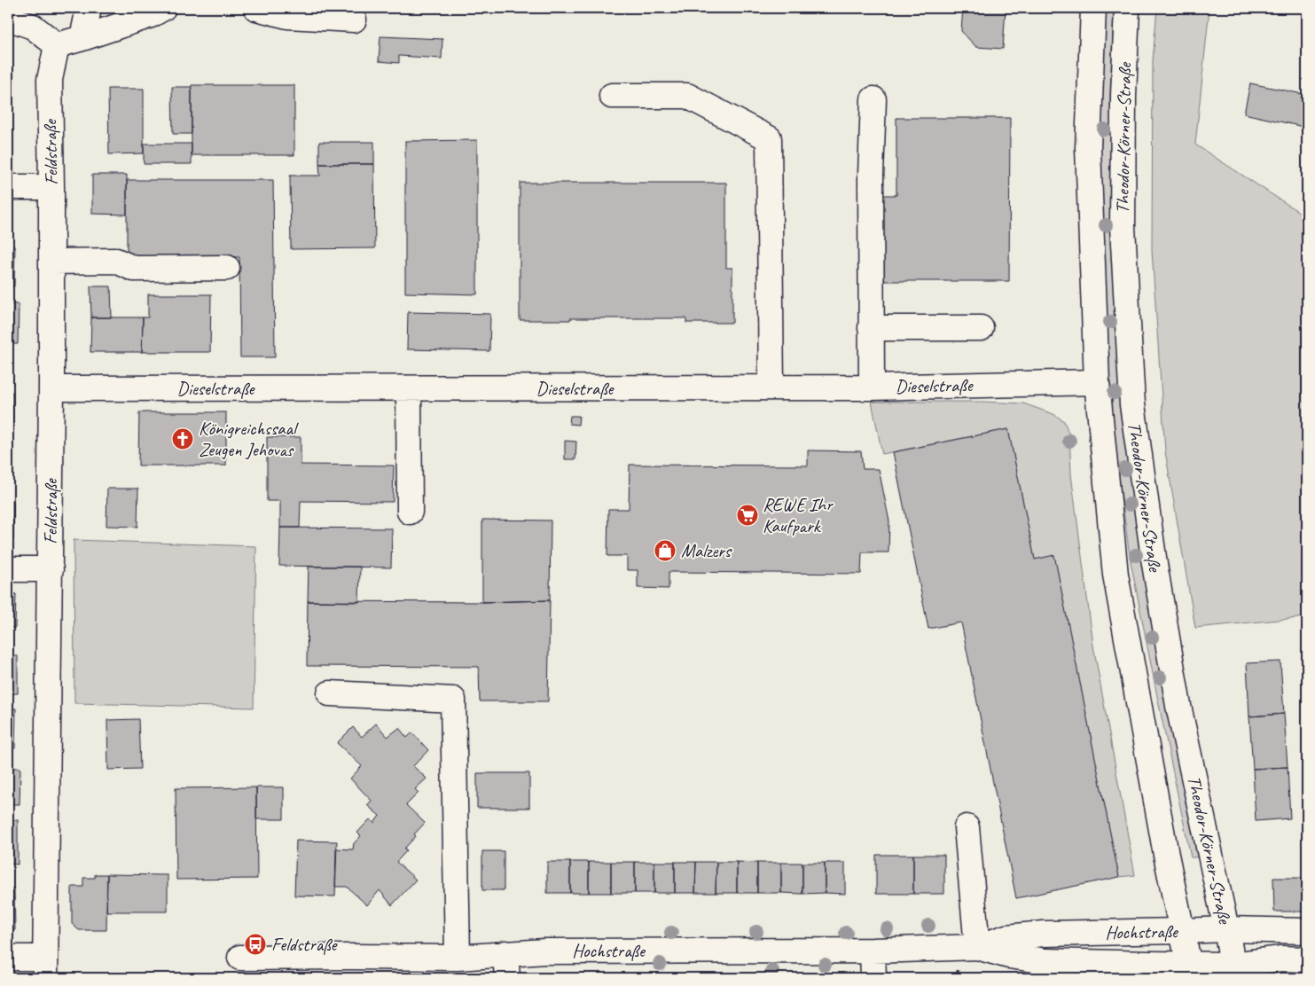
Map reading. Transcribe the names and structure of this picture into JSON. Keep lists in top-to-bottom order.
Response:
{
  "streets": {
    "street": [
      "Theodor-Körner-Straße",
      "Feldstraße",
      "Dieselstraße",
      "Hochstraße"
    ]
  },
  "crossings": [
    ["Theodor-Körner-Straße", "Dieselstraße"],
    ["Theodor-Körner-Straße", "Hochstraße"],
    ["Feldstraße", "Dieselstraße"]
  ],
  "places": {
    "church": ["Königreichssaal Zeugen Jehovas"],
    "supermarket": ["REWE Ihr Kaufpark"],
    "shop": ["Malzers"],
    "bus stop": ["Feldstraße"]
  }
}
